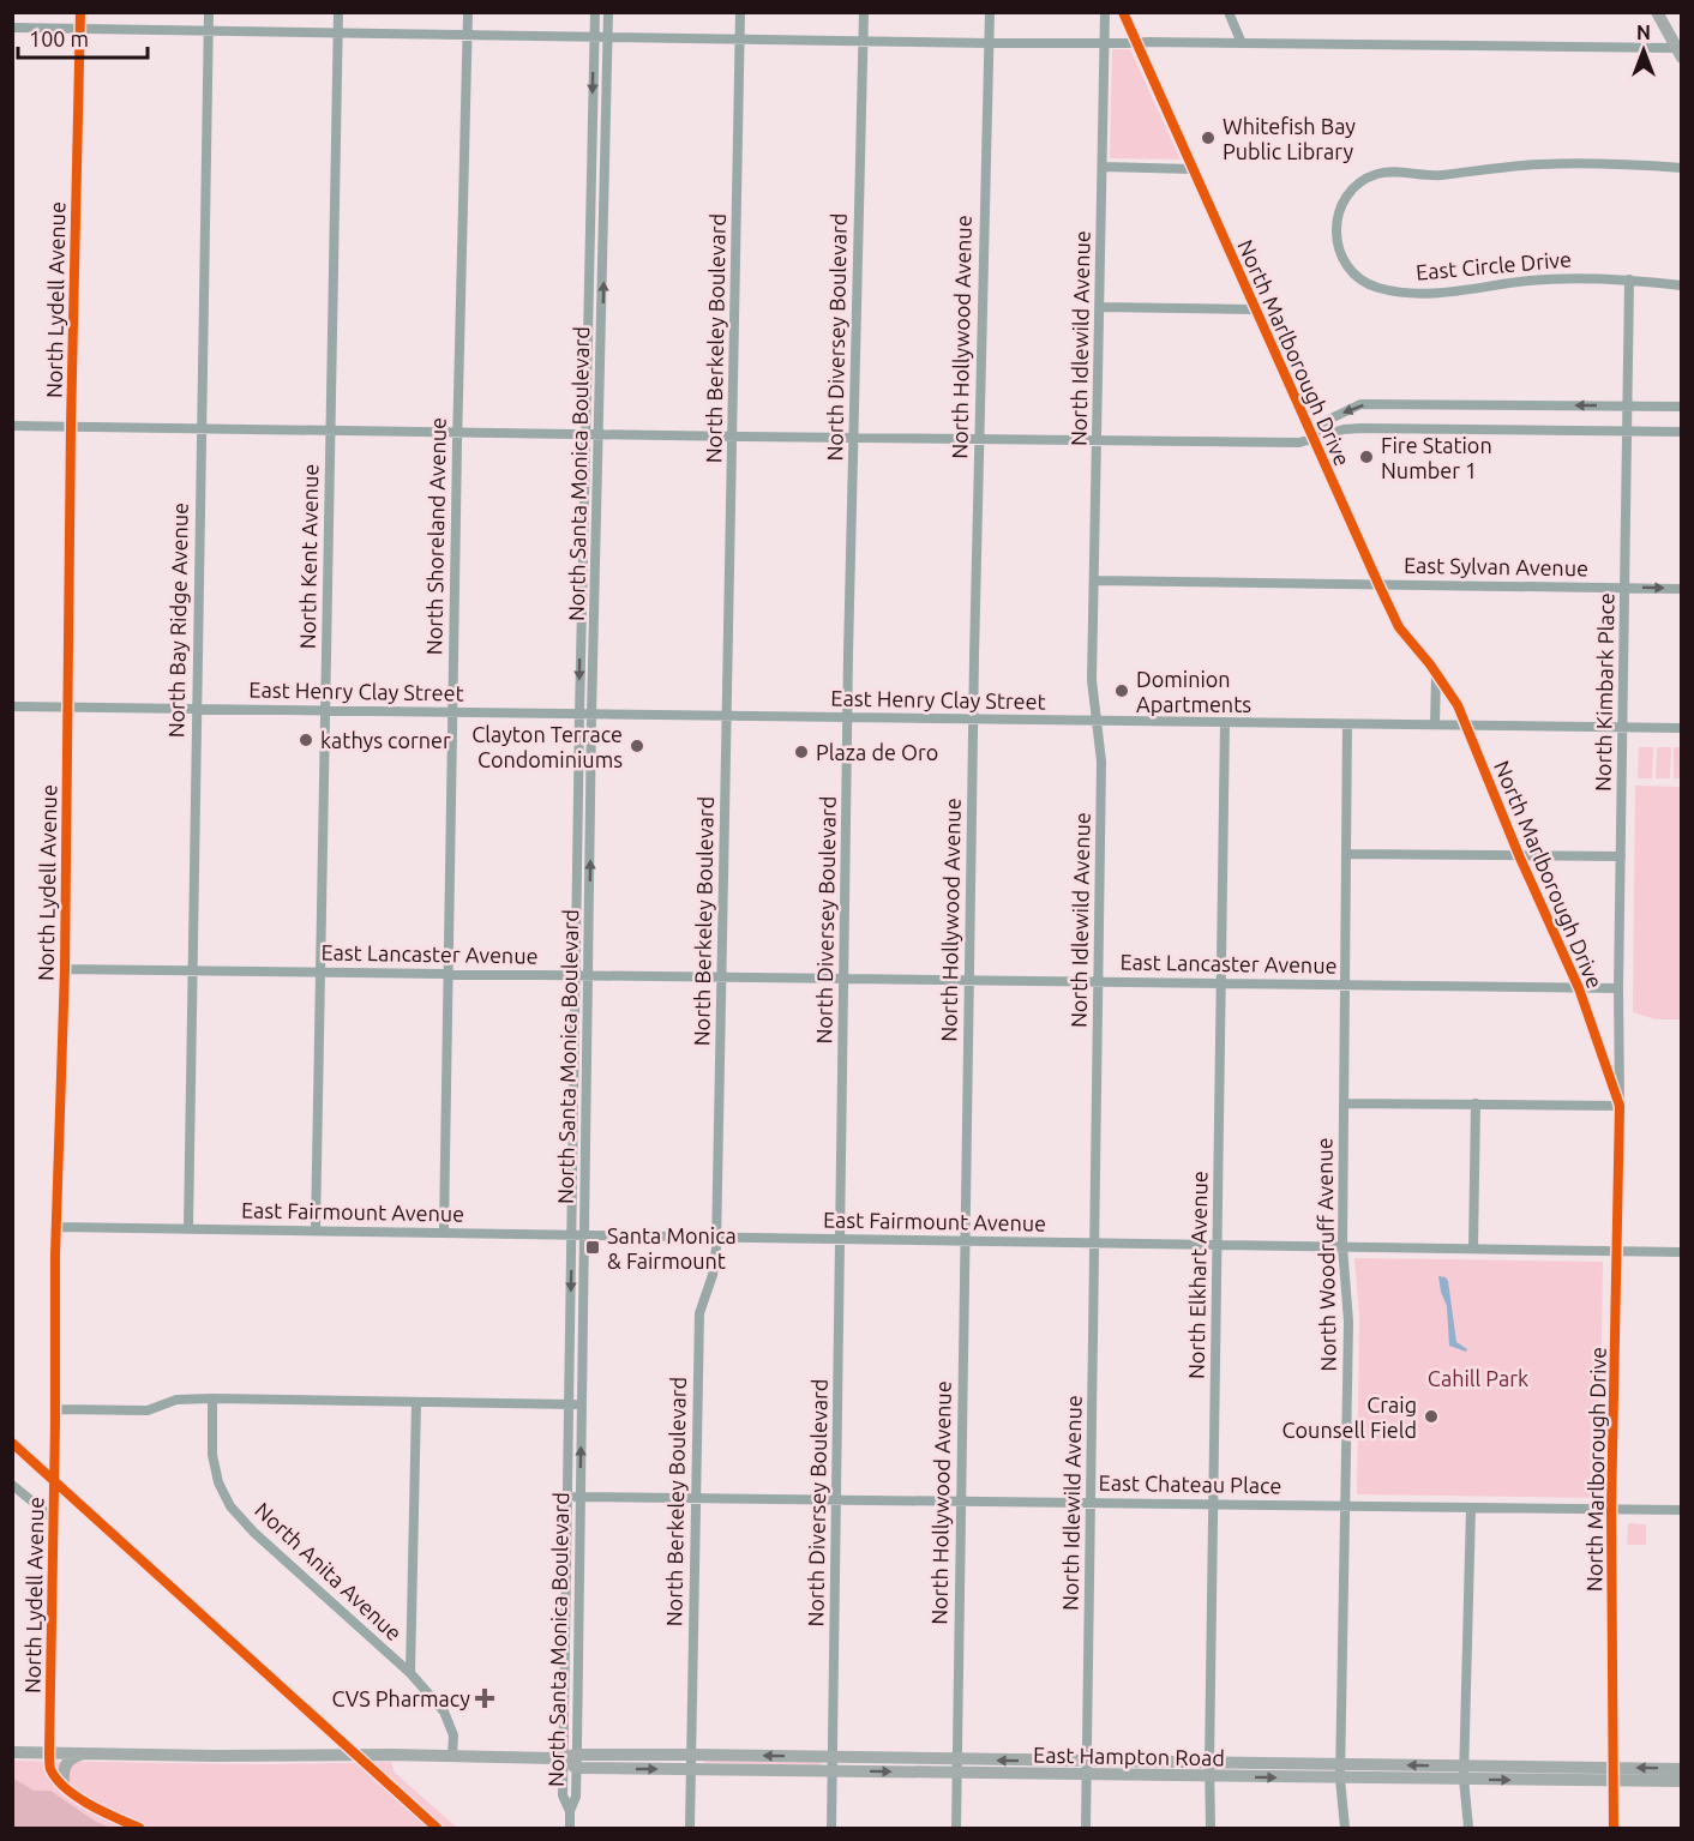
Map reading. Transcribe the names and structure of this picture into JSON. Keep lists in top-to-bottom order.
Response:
{
  "streets": {
    "main road": ["East Hampton Road"],
    "street": [
      "East Circle Drive",
      "North Lydell Avenue",
      "North Diversey Boulevard",
      "North Hollywood Avenue",
      "North Berkeley Boulevard",
      "North Idlewild Avenue",
      "North Marlborough Drive",
      "North Santa Monica Boulevard",
      "North Shoreland Avenue",
      "North Kent Avenue",
      "East Sylvan Avenue",
      "North Bay Ridge Avenue",
      "East Henry Clay Street",
      "North Kimbark Place",
      "East Lancaster Avenue",
      "East Fairmount Avenue",
      "North Woodruff Avenue",
      "North Elkhart Avenue",
      "East Chateau Place",
      "North Anita Avenue"
    ]
  },
  "crossings": [
    ["East Circle Drive", "North Kimbark Place"],
    ["North Lydell Avenue", "East Henry Clay Street"],
    ["North Lydell Avenue", "East Lancaster Avenue"],
    ["North Lydell Avenue", "East Fairmount Avenue"],
    ["North Diversey Boulevard", "East Henry Clay Street"],
    ["North Diversey Boulevard", "East Lancaster Avenue"],
    ["North Diversey Boulevard", "East Fairmount Avenue"],
    ["North Diversey Boulevard", "East Chateau Place"],
    ["North Diversey Boulevard", "East Hampton Road"],
    ["North Hollywood Avenue", "East Henry Clay Street"],
    ["North Hollywood Avenue", "East Lancaster Avenue"],
    ["North Hollywood Avenue", "East Fairmount Avenue"],
    ["North Hollywood Avenue", "East Chateau Place"],
    ["North Hollywood Avenue", "East Hampton Road"],
    ["North Berkeley Boulevard", "East Henry Clay Street"],
    ["North Berkeley Boulevard", "East Lancaster Avenue"],
    ["North Berkeley Boulevard", "East Fairmount Avenue"],
    ["North Berkeley Boulevard", "East Chateau Place"],
    ["North Berkeley Boulevard", "East Hampton Road"],
    ["North Idlewild Avenue", "East Sylvan Avenue"],
    ["North Idlewild Avenue", "East Henry Clay Street"],
    ["North Idlewild Avenue", "East Lancaster Avenue"],
    ["North Idlewild Avenue", "East Fairmount Avenue"],
    ["North Idlewild Avenue", "East Chateau Place"],
    ["North Idlewild Avenue", "East Hampton Road"],
    ["North Marlborough Drive", "East Sylvan Avenue"],
    ["North Marlborough Drive", "East Henry Clay Street"],
    ["North Marlborough Drive", "North Kimbark Place"],
    ["North Marlborough Drive", "East Lancaster Avenue"],
    ["North Marlborough Drive", "East Fairmount Avenue"],
    ["North Marlborough Drive", "East Chateau Place"],
    ["North Marlborough Drive", "East Hampton Road"],
    ["North Santa Monica Boulevard", "East Henry Clay Street"],
    ["North Santa Monica Boulevard", "East Lancaster Avenue"],
    ["North Santa Monica Boulevard", "East Fairmount Avenue"],
    ["North Santa Monica Boulevard", "East Chateau Place"],
    ["North Santa Monica Boulevard", "East Hampton Road"],
    ["North Shoreland Avenue", "East Henry Clay Street"],
    ["North Shoreland Avenue", "East Lancaster Avenue"],
    ["North Shoreland Avenue", "East Fairmount Avenue"],
    ["North Kent Avenue", "East Henry Clay Street"],
    ["North Kent Avenue", "East Lancaster Avenue"],
    ["North Kent Avenue", "East Fairmount Avenue"],
    ["East Sylvan Avenue", "North Kimbark Place"],
    ["North Bay Ridge Avenue", "East Henry Clay Street"],
    ["North Bay Ridge Avenue", "East Lancaster Avenue"],
    ["North Bay Ridge Avenue", "East Fairmount Avenue"],
    ["East Henry Clay Street", "North Kimbark Place"],
    ["East Henry Clay Street", "North Woodruff Avenue"],
    ["East Henry Clay Street", "North Elkhart Avenue"],
    ["North Kimbark Place", "East Lancaster Avenue"],
    ["East Lancaster Avenue", "North Woodruff Avenue"],
    ["East Lancaster Avenue", "North Elkhart Avenue"],
    ["East Fairmount Avenue", "North Woodruff Avenue"],
    ["East Fairmount Avenue", "North Elkhart Avenue"],
    ["North Woodruff Avenue", "East Chateau Place"],
    ["North Woodruff Avenue", "East Hampton Road"],
    ["North Elkhart Avenue", "East Chateau Place"],
    ["North Elkhart Avenue", "East Hampton Road"]
  ],
  "parks": ["Cahill Park"],
  "places": {
    "other": [
      "Whitefish Bay Public Library",
      "Fire Station Number 1",
      "Dominion Apartments",
      "kathys corner",
      "Clayton Terrace Condominiums",
      "Plaza de Oro",
      "Craig Counsell Field"
    ],
    "transit": ["Santa Monica & Fairmount"],
    "health": ["CVS Pharmacy"]
  },
  "scale_bar": "100 m",
  "north": "top"
}
